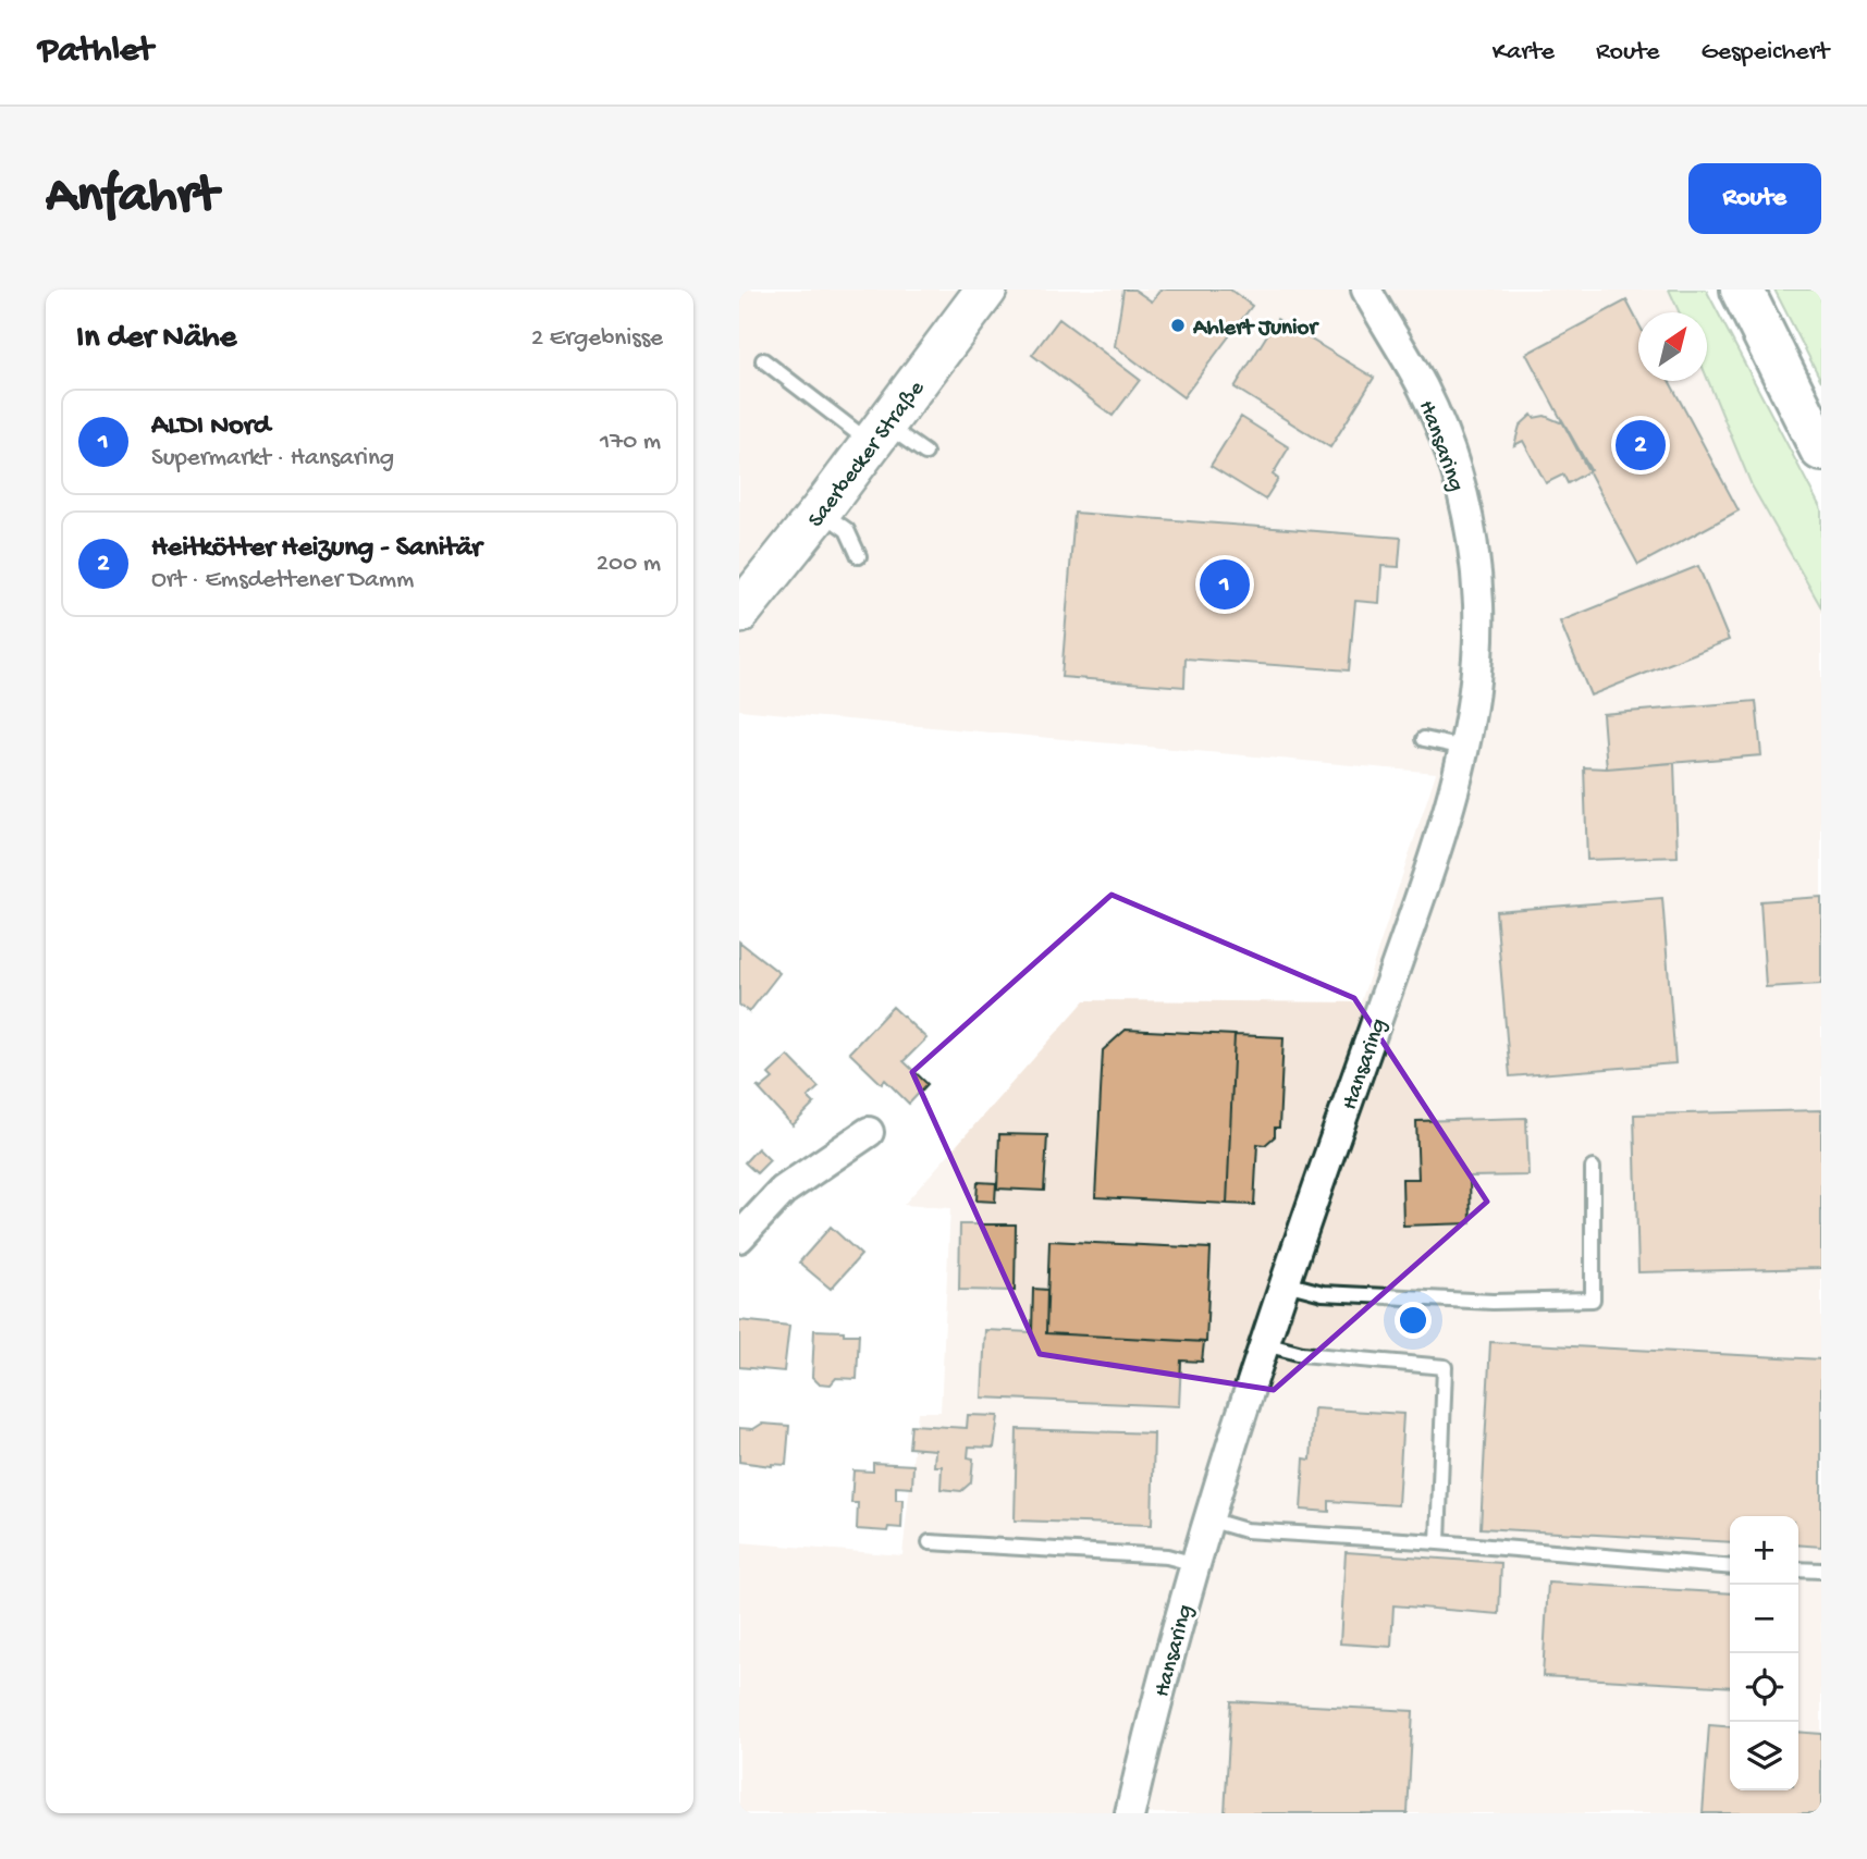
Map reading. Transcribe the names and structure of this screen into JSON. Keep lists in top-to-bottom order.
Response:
{
  "streets": {
    "street": ["Hansaring", "Saerbecker Straße"]
  },
  "places": ["Ahlert Junior"],
  "north": "top right",
  "page": {
    "header": "Pathlet",
    "nav": ["Karte", "Route", "Gespeichert"],
    "buttons": "Route",
    "title": "Anfahrt",
    "heading": ["In der Nähe", "2 Ergebnisse"],
    "list": [
      {
        "mark": "1",
        "name": "ALDI Nord",
        "note": "Supermarkt · Hansaring",
        "value": "170 m"
      },
      {
        "mark": "2",
        "name": "Heitkötter Heizung - Sanitär",
        "note": "Ort · Emsdettener Damm",
        "value": "200 m"
      }
    ],
    "pins": ["2", "1"],
    "map_buttons": ["+", "−"]
  }
}
